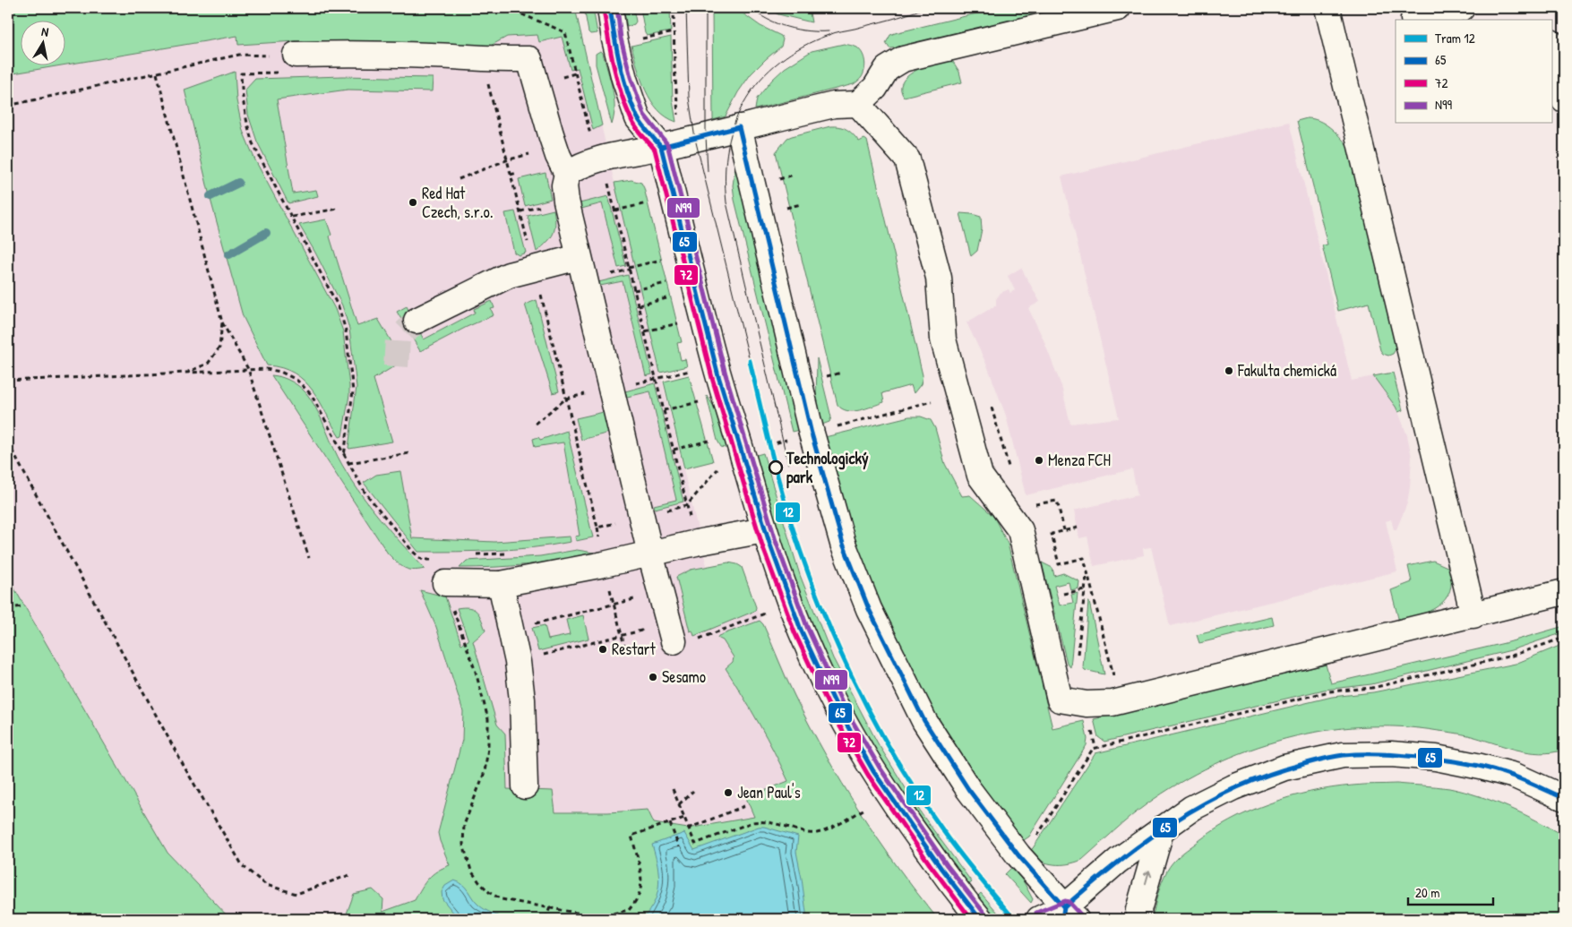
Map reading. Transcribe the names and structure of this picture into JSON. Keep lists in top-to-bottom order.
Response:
{
  "places": [
    "Red Hat Czech, s.r.o.",
    "Fakulta chemická",
    "Menza FCH",
    "Technologický park",
    "Restart",
    "Sesamo",
    "Jean Paul's"
  ],
  "lines": [
    "transit line 65",
    "transit line N99",
    "transit line 72",
    "tram line 12"
  ],
  "legend": [
    "Tram 12",
    "65",
    "72",
    "N99"
  ],
  "scale_bar": "20 m",
  "north": "top"
}
